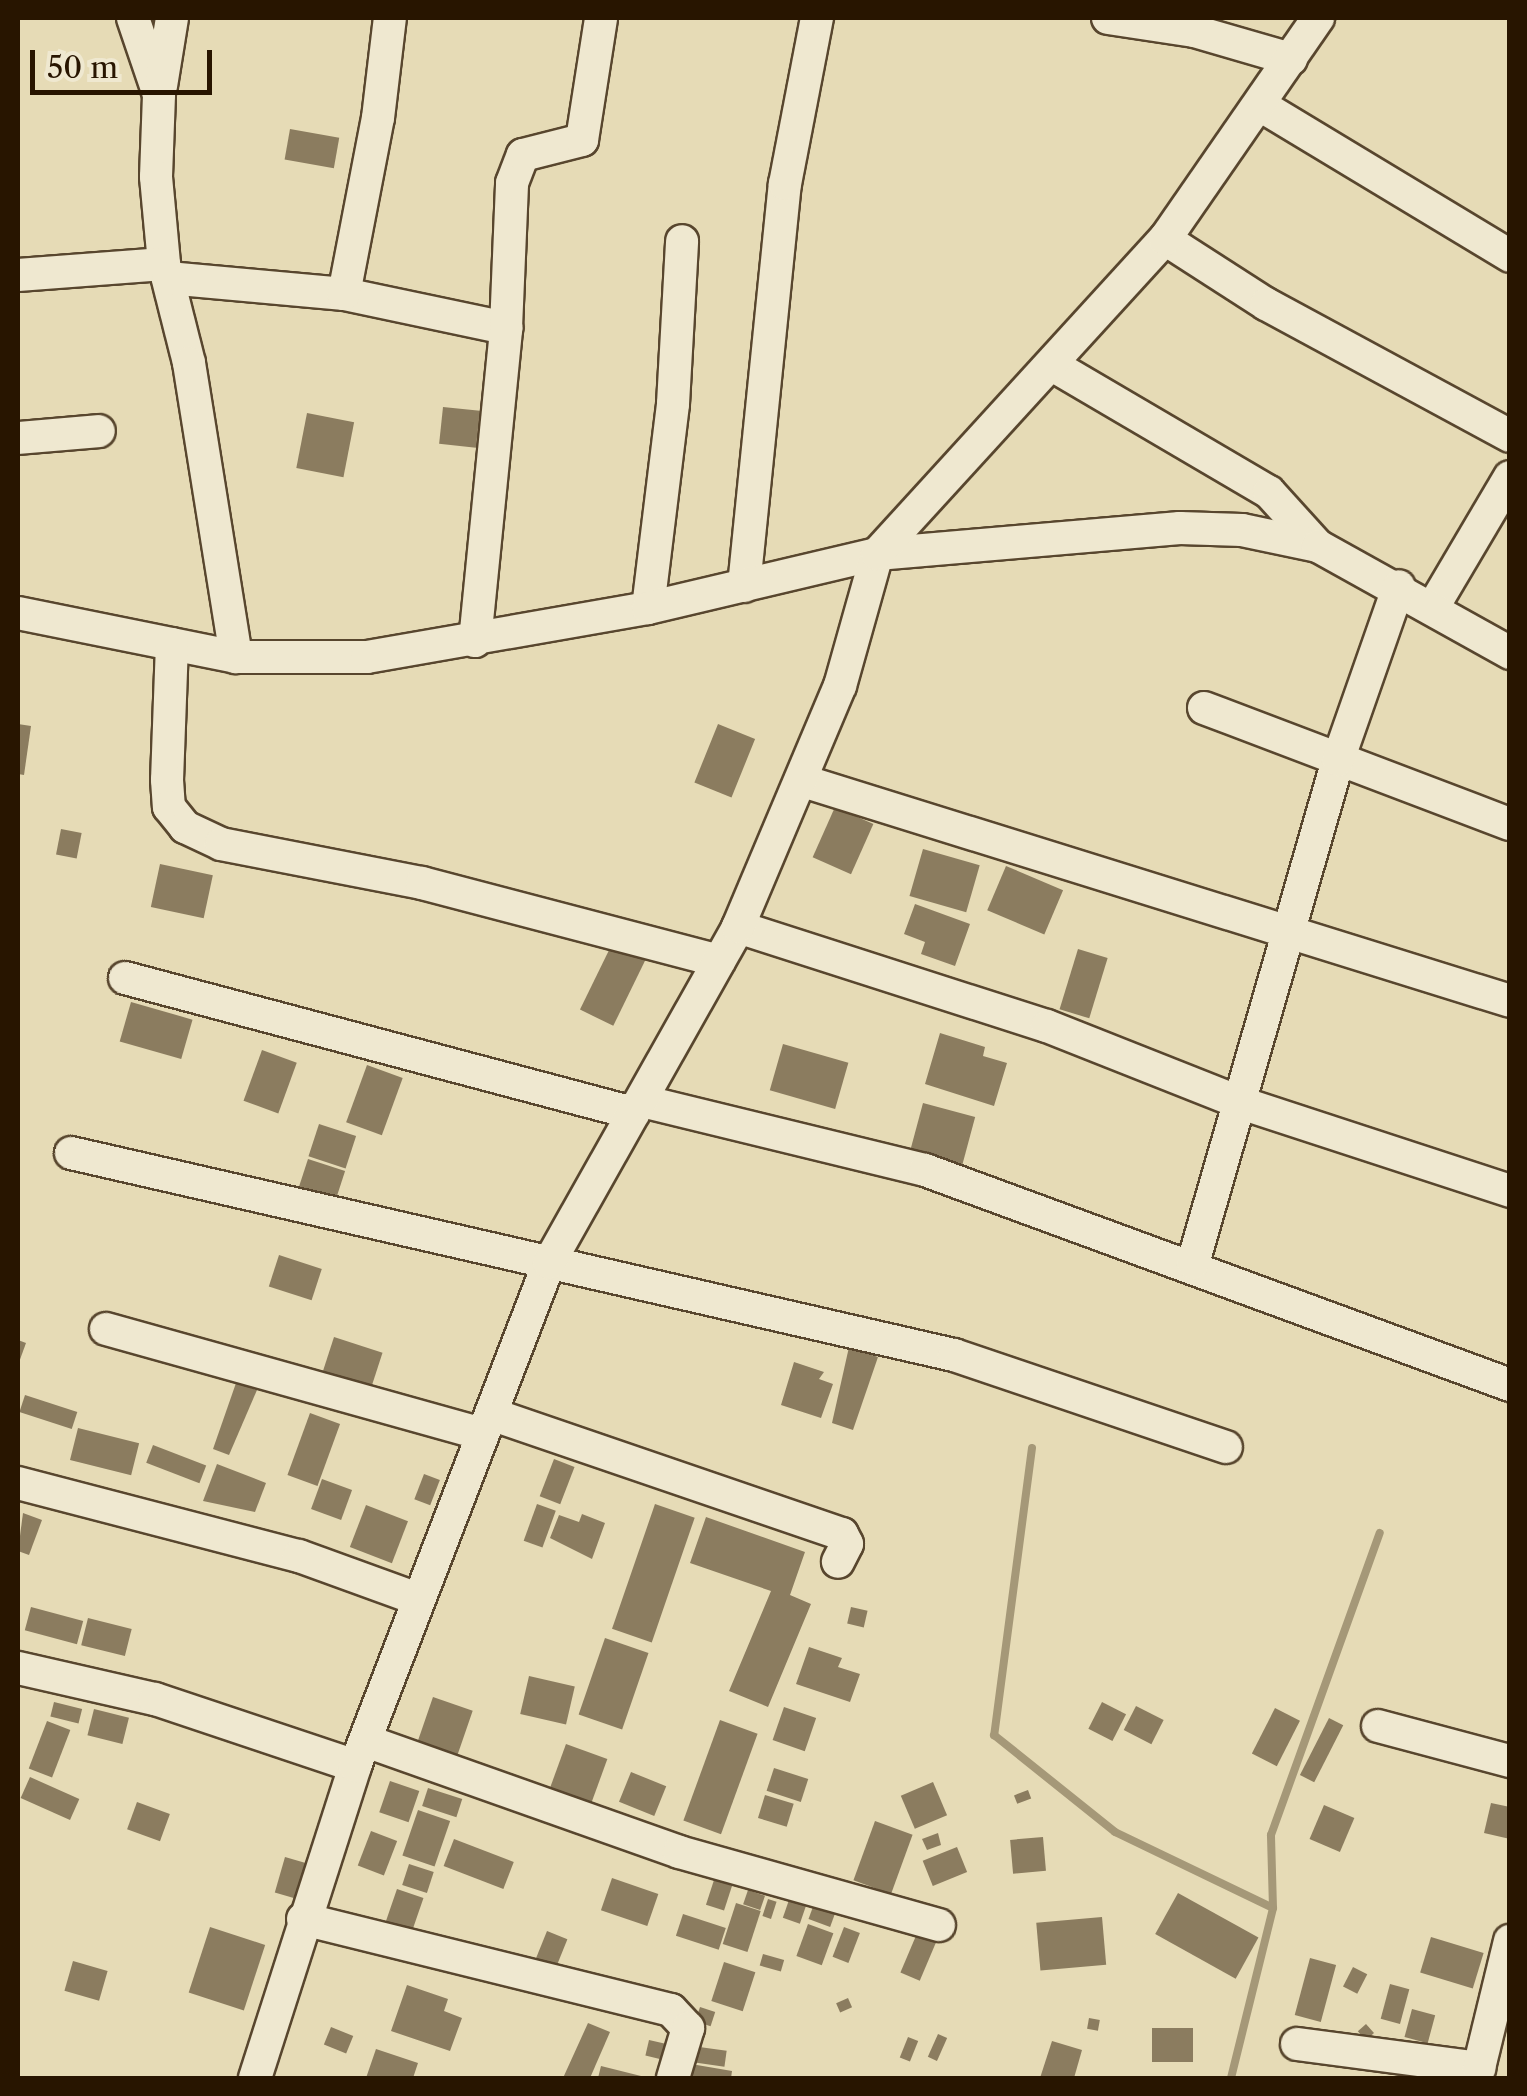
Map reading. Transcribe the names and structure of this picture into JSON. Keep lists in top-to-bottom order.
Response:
{
  "scale_bar": "50 m"
}
